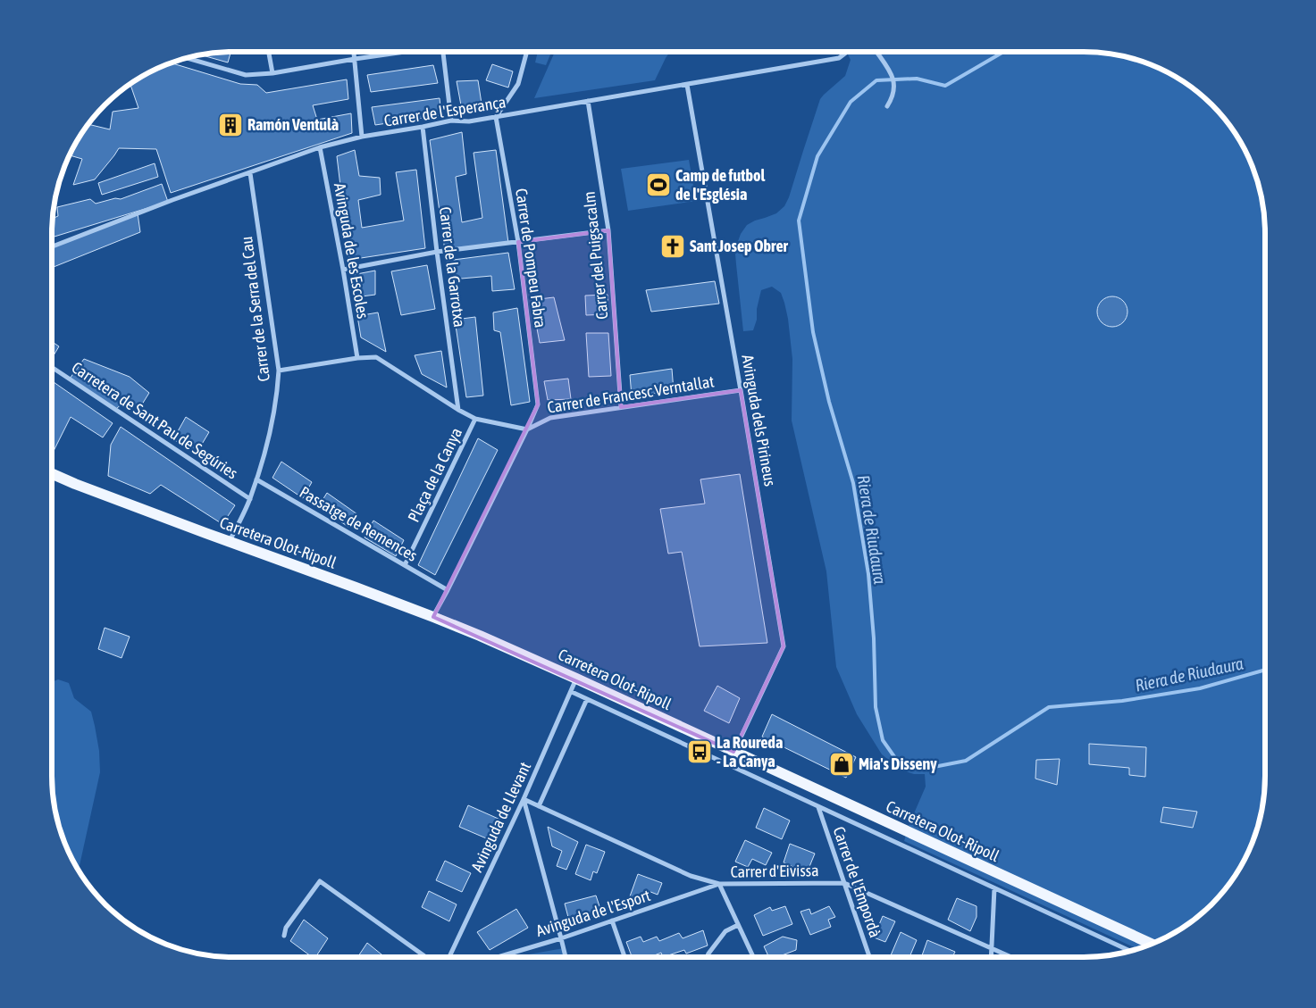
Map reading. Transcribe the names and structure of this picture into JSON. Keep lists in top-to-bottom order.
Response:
{
  "streets": {
    "main road": ["Carretera Olot-Ripoll"],
    "street": [
      "Carrer de l'Esperança",
      "Avinguda de les Escoles",
      "Carrer del Puigsacalm",
      "Carrer de Pompeu Fabra",
      "Carrer de la Garrotxa",
      "Carrer de la Serra del Cau",
      "Carrer de Francesc Verntallat",
      "Carretera de Sant Pau de Segúries",
      "Avinguda dels Pirineus",
      "Plaça de la Canya",
      "Passatge de Remences",
      "Avinguda de Llevant",
      "Carrer d'Eivissa",
      "Carrer de l'Empordà",
      "Avinguda de l'Esport"
    ]
  },
  "crossings": [
    ["Carrer de l'Esperança", "Avinguda de les Escoles"],
    ["Carrer de l'Esperança", "Carrer del Puigsacalm"],
    ["Carrer de l'Esperança", "Carrer de Pompeu Fabra"],
    ["Carrer de l'Esperança", "Carrer de la Garrotxa"],
    ["Carrer de l'Esperança", "Carrer de la Serra del Cau"],
    ["Carrer de l'Esperança", "Avinguda dels Pirineus"],
    ["Carrer del Puigsacalm", "Carrer de Francesc Verntallat"],
    ["Carrer de Pompeu Fabra", "Carrer de Francesc Verntallat"],
    ["Carrer de la Serra del Cau", "Carretera de Sant Pau de Segúries"],
    ["Carrer de la Serra del Cau", "Passatge de Remences"],
    ["Carrer de la Serra del Cau", "Carretera Olot-Ripoll"],
    ["Carrer de Francesc Verntallat", "Avinguda dels Pirineus"],
    ["Carrer de Francesc Verntallat", "Passatge de Remences"],
    ["Carrer de Francesc Verntallat", "Carretera Olot-Ripoll"],
    ["Avinguda dels Pirineus", "Carretera Olot-Ripoll"],
    ["Plaça de la Canya", "Passatge de Remences"],
    ["Carretera Olot-Ripoll", "Avinguda de Llevant"],
    ["Avinguda de Llevant", "Carrer d'Eivissa"],
    ["Carrer d'Eivissa", "Carrer de l'Empordà"],
    ["Carrer d'Eivissa", "Avinguda de l'Esport"]
  ],
  "water": ["Riera de Riudaura"],
  "places": {
    "building": ["Ramón Ventulà"],
    "sports": ["Camp de futbol de l'Església"],
    "church": ["Sant Josep Obrer"],
    "bus stop": ["La Roureda - La Canya"],
    "shop": ["Mia's Disseny"]
  }
}
